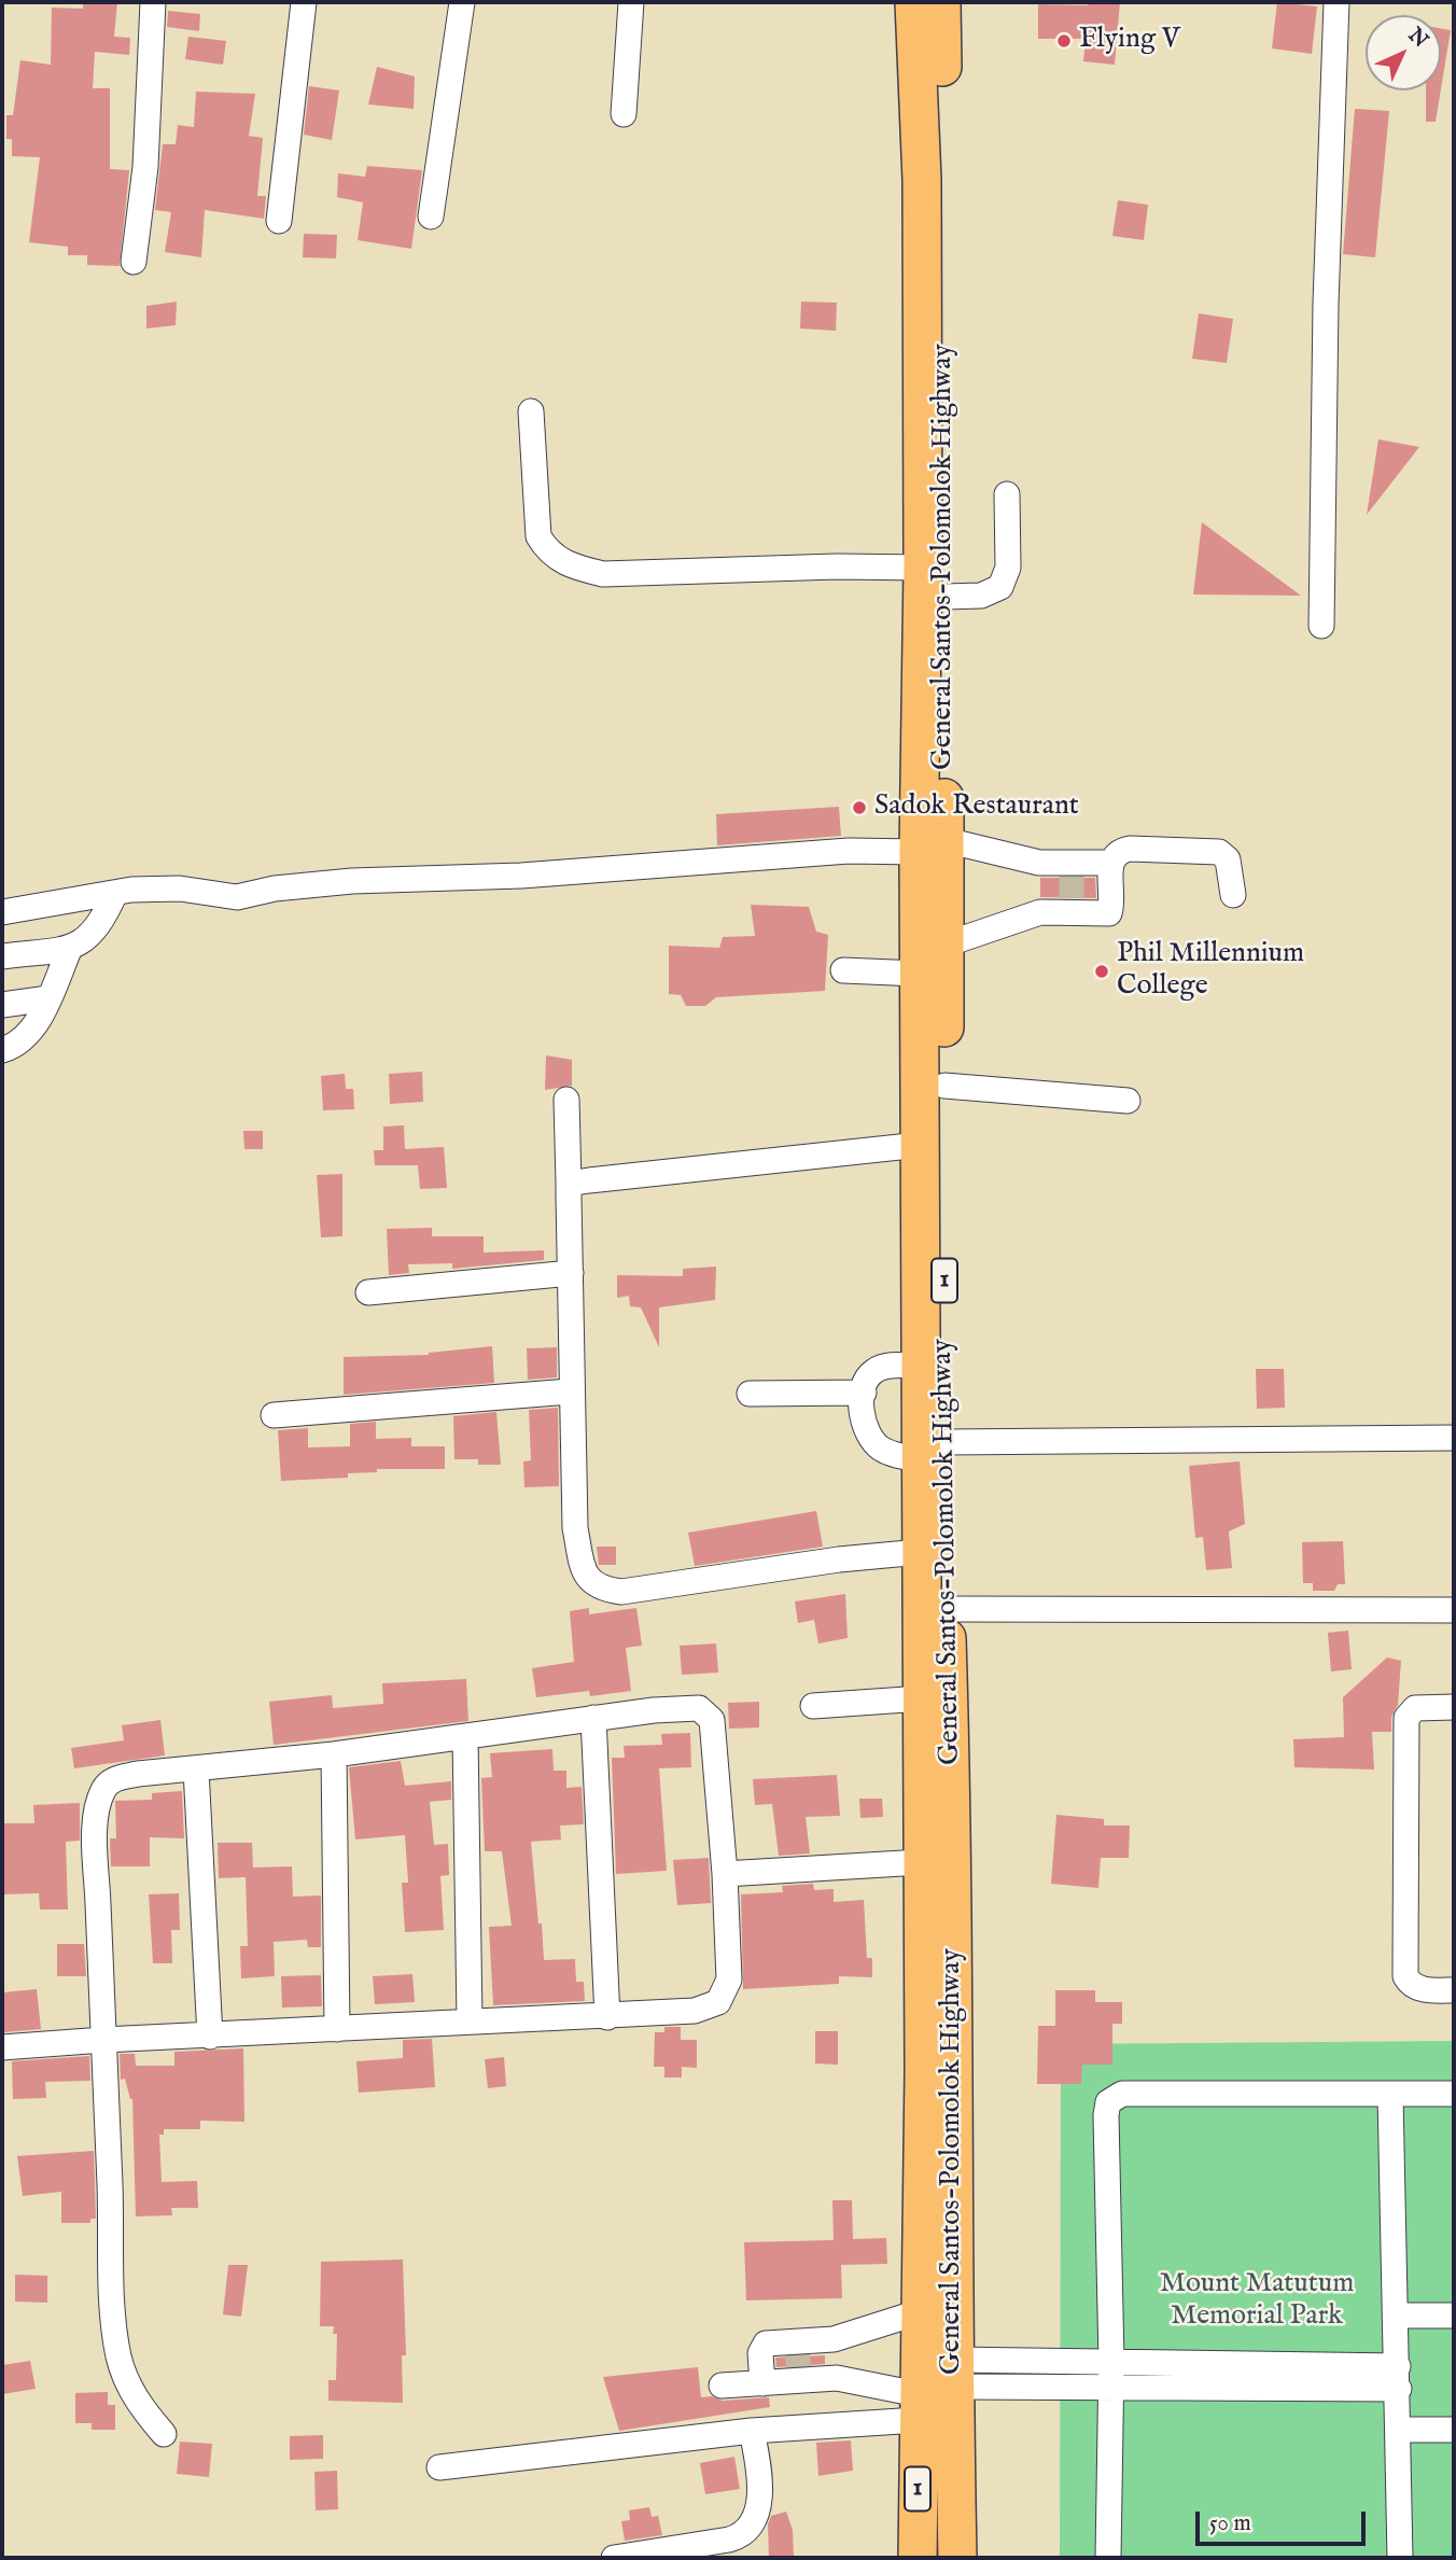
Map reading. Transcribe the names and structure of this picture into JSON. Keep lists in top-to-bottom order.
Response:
{
  "streets": {
    "highway": ["General Santos-Polomolok Highway", "1"]
  },
  "crossings": [
    ["General Santos-Polomolok Highway", "1"]
  ],
  "parks": ["Mount Matutum Memorial Park"],
  "places": ["Flying V", "Sadok Restaurant", "Phil Millennium College"],
  "scale_bar": "50 m",
  "north": "top right"
}
